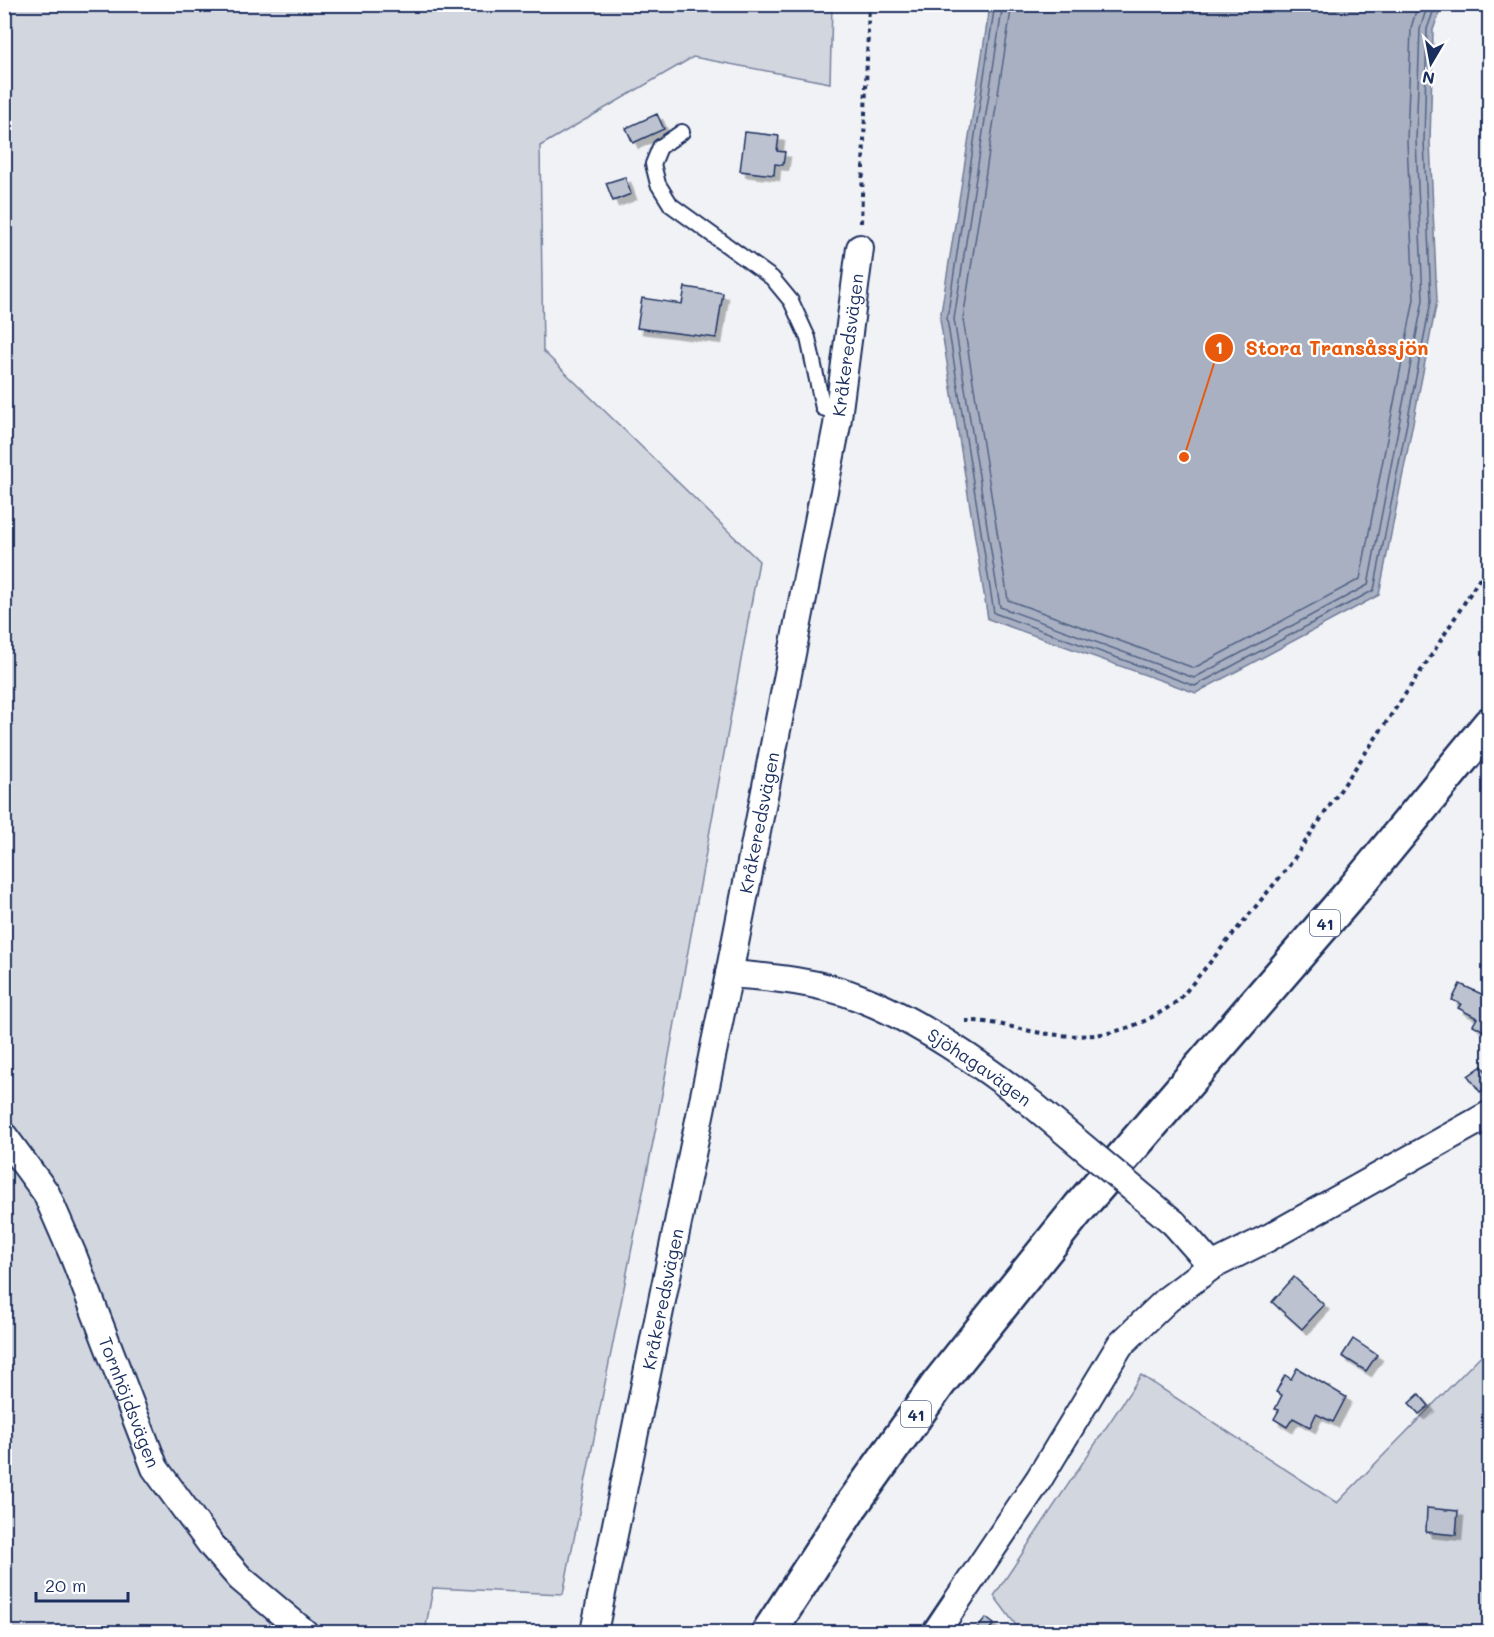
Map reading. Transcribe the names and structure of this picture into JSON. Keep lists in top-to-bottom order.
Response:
{
  "streets": {
    "main road": ["41"],
    "street": ["Kråkeredsvägen", "Sjöhagavägen", "Tornhöjdsvägen"]
  },
  "crossings": [
    ["Kråkeredsvägen", "Sjöhagavägen"]
  ],
  "places": ["Stora Transåssjön"],
  "scale_bar": "20 m",
  "north": "bottom"
}
